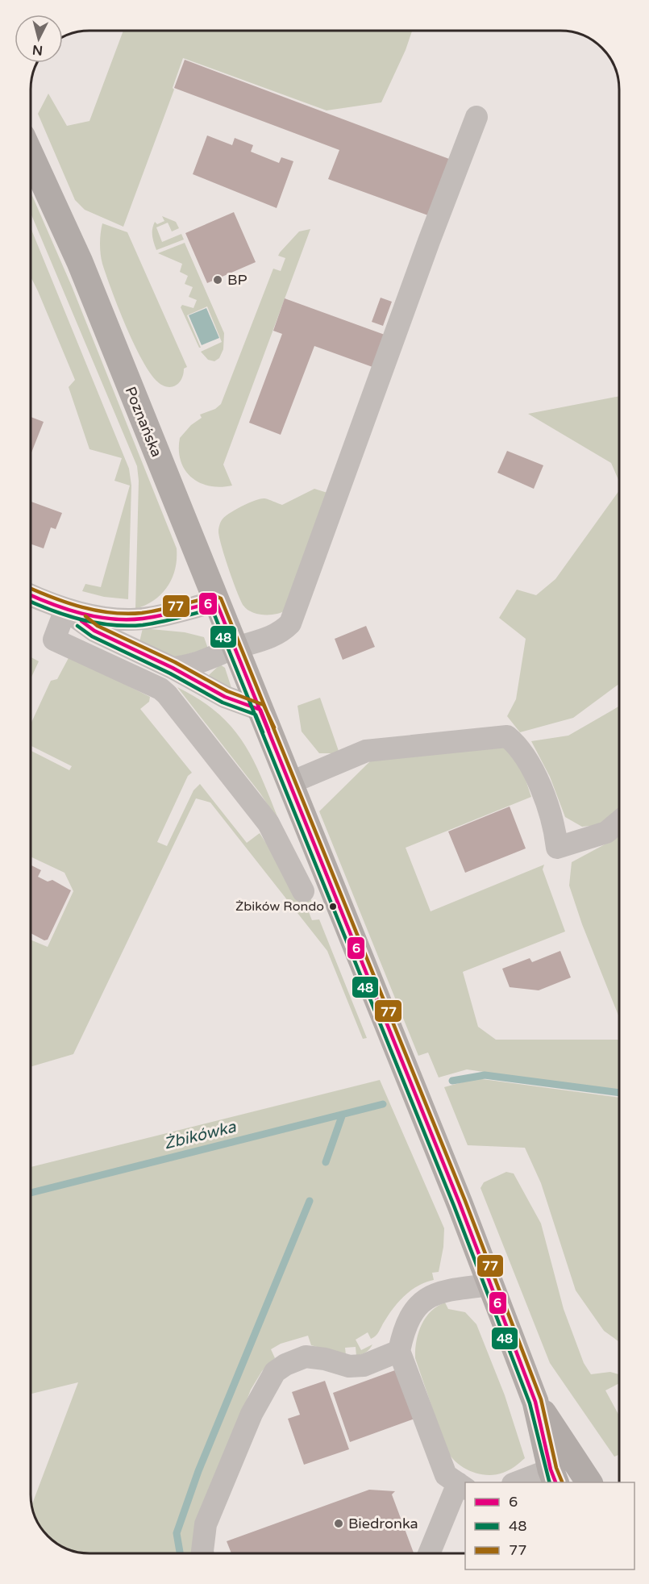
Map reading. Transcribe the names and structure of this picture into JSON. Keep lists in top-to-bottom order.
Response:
{
  "streets": {
    "main road": ["Poznańska"]
  },
  "water": ["Żbikówka"],
  "places": ["BP", "Żbików Rondo", "Biedronka"],
  "lines": ["transit line 77", "transit line 6", "transit line 48"],
  "legend": ["6", "48", "77"],
  "north": "bottom"
}
